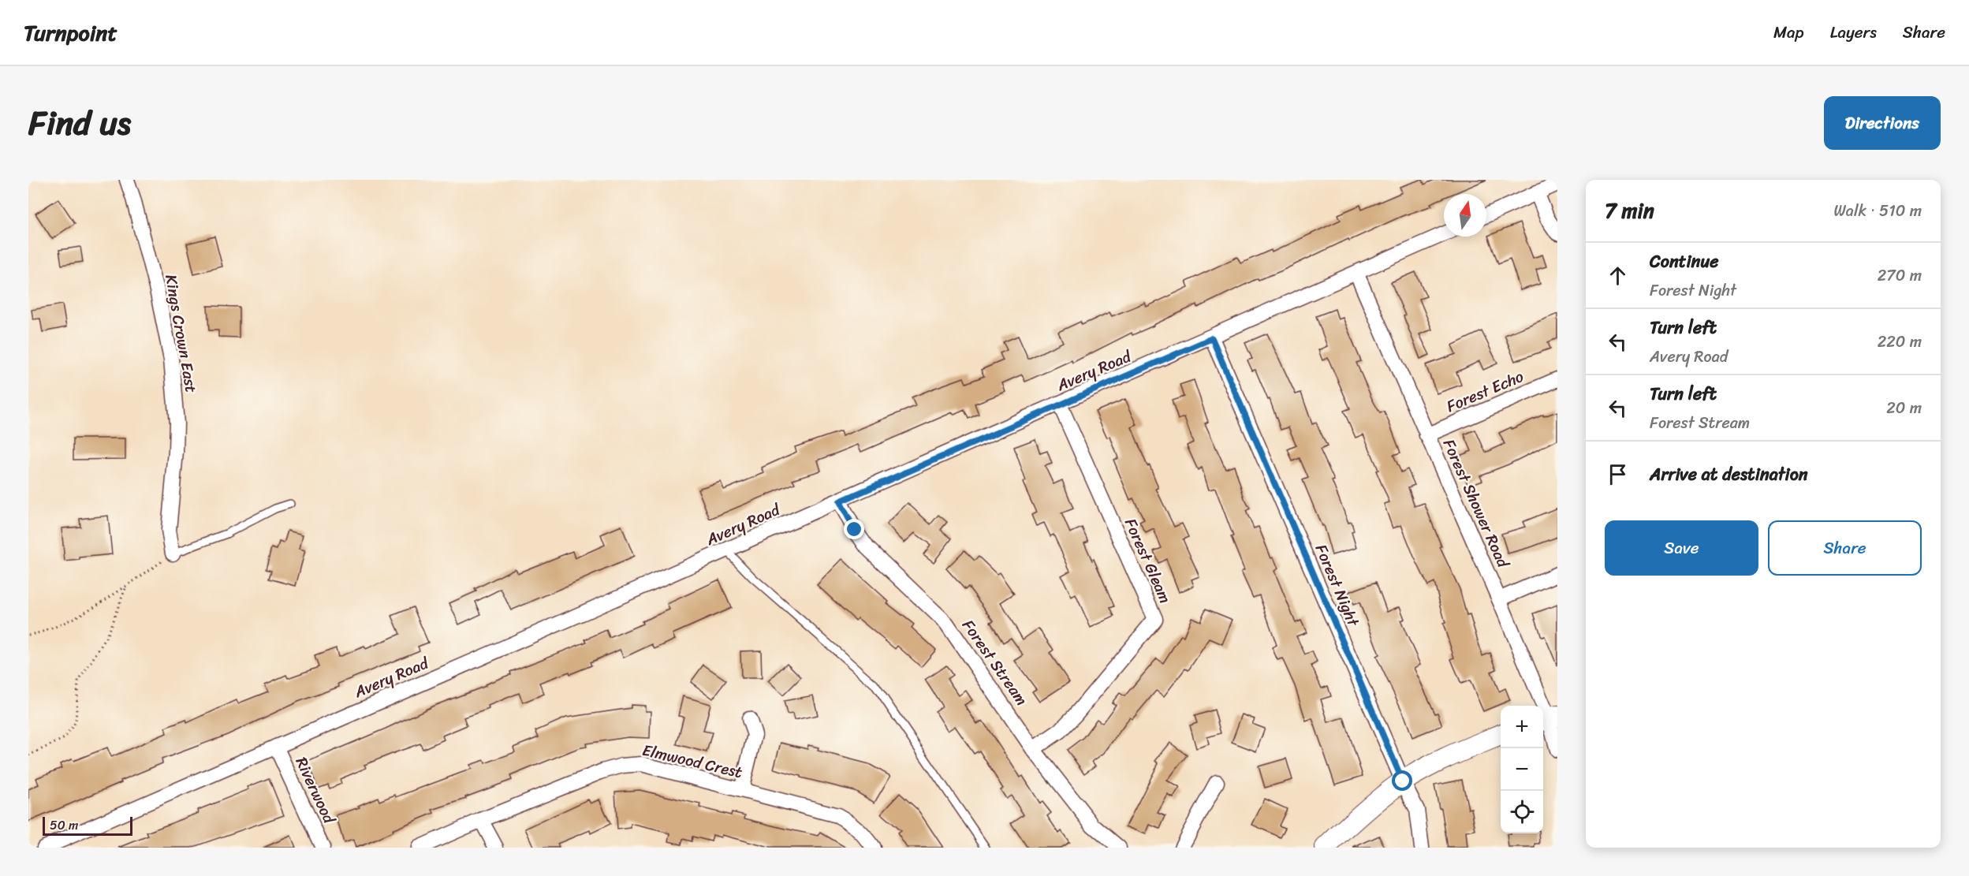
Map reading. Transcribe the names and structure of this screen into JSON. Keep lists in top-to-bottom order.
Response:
{
  "streets": {
    "street": [
      "Kings Crown East",
      "Avery Road",
      "Forest Echo",
      "Forest Shower Road",
      "Forest Gleam",
      "Forest Night",
      "Forest Stream",
      "Elmwood Crest",
      "Riverwood"
    ]
  },
  "crossings": [
    ["Avery Road", "Forest Shower Road"],
    ["Avery Road", "Forest Gleam"],
    ["Avery Road", "Forest Night"],
    ["Avery Road", "Forest Stream"],
    ["Avery Road", "Riverwood"],
    ["Forest Echo", "Forest Shower Road"],
    ["Forest Gleam", "Forest Stream"]
  ],
  "scale_bar": "50 m",
  "north": "top",
  "page": {
    "header": "Turnpoint",
    "nav": ["Map", "Layers", "Share"],
    "title": "Find us",
    "buttons": [
      "Directions",
      ["Save", "Share"]
    ],
    "heading": ["7 min", "Walk · 510 m"],
    "list": [
      ["Continue", "Forest Night", "270 m"],
      ["Turn left", "Avery Road", "220 m"],
      ["Turn left", "Forest Stream", "20 m"],
      "Arrive at destination"
    ],
    "map_buttons": ["+", "−"],
    "scale": "50 m"
  }
}
